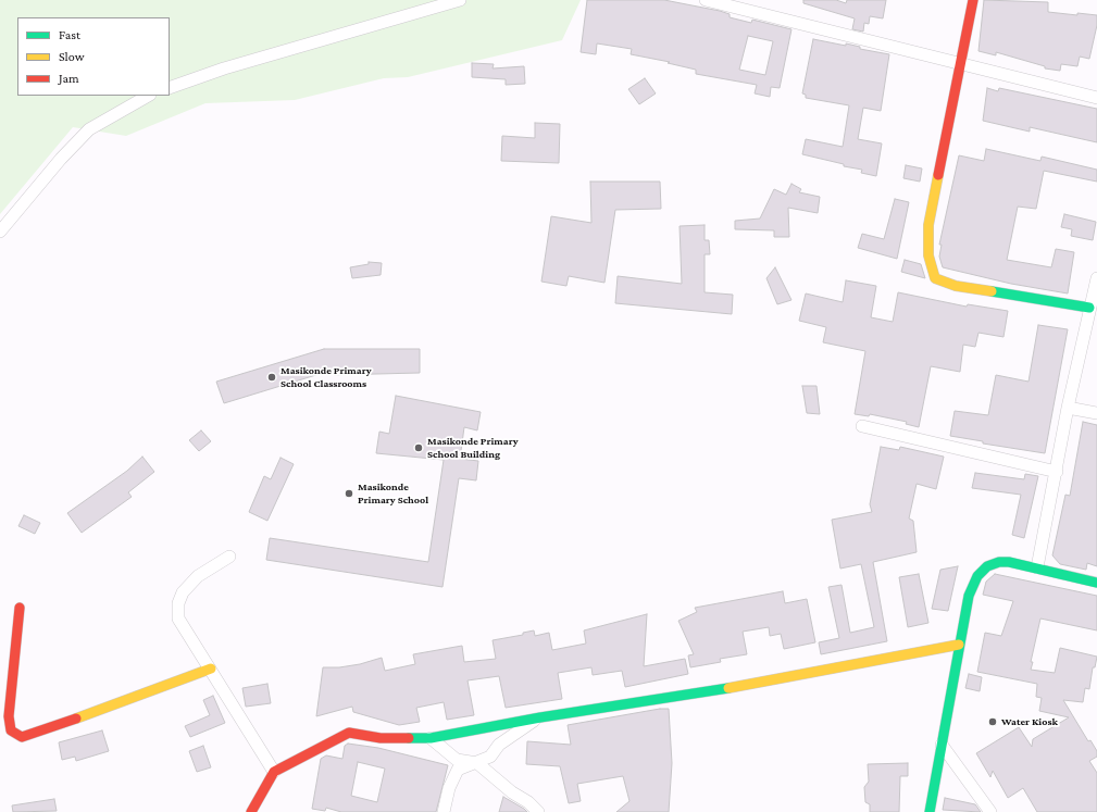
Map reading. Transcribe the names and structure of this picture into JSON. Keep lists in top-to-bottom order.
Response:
{
  "places": [
    "Masikonde Primary School Classrooms",
    "Masikonde Primary School Building",
    "Masikonde Primary School",
    "Water Kiosk"
  ],
  "legend": ["Fast", "Slow", "Jam"]
}
